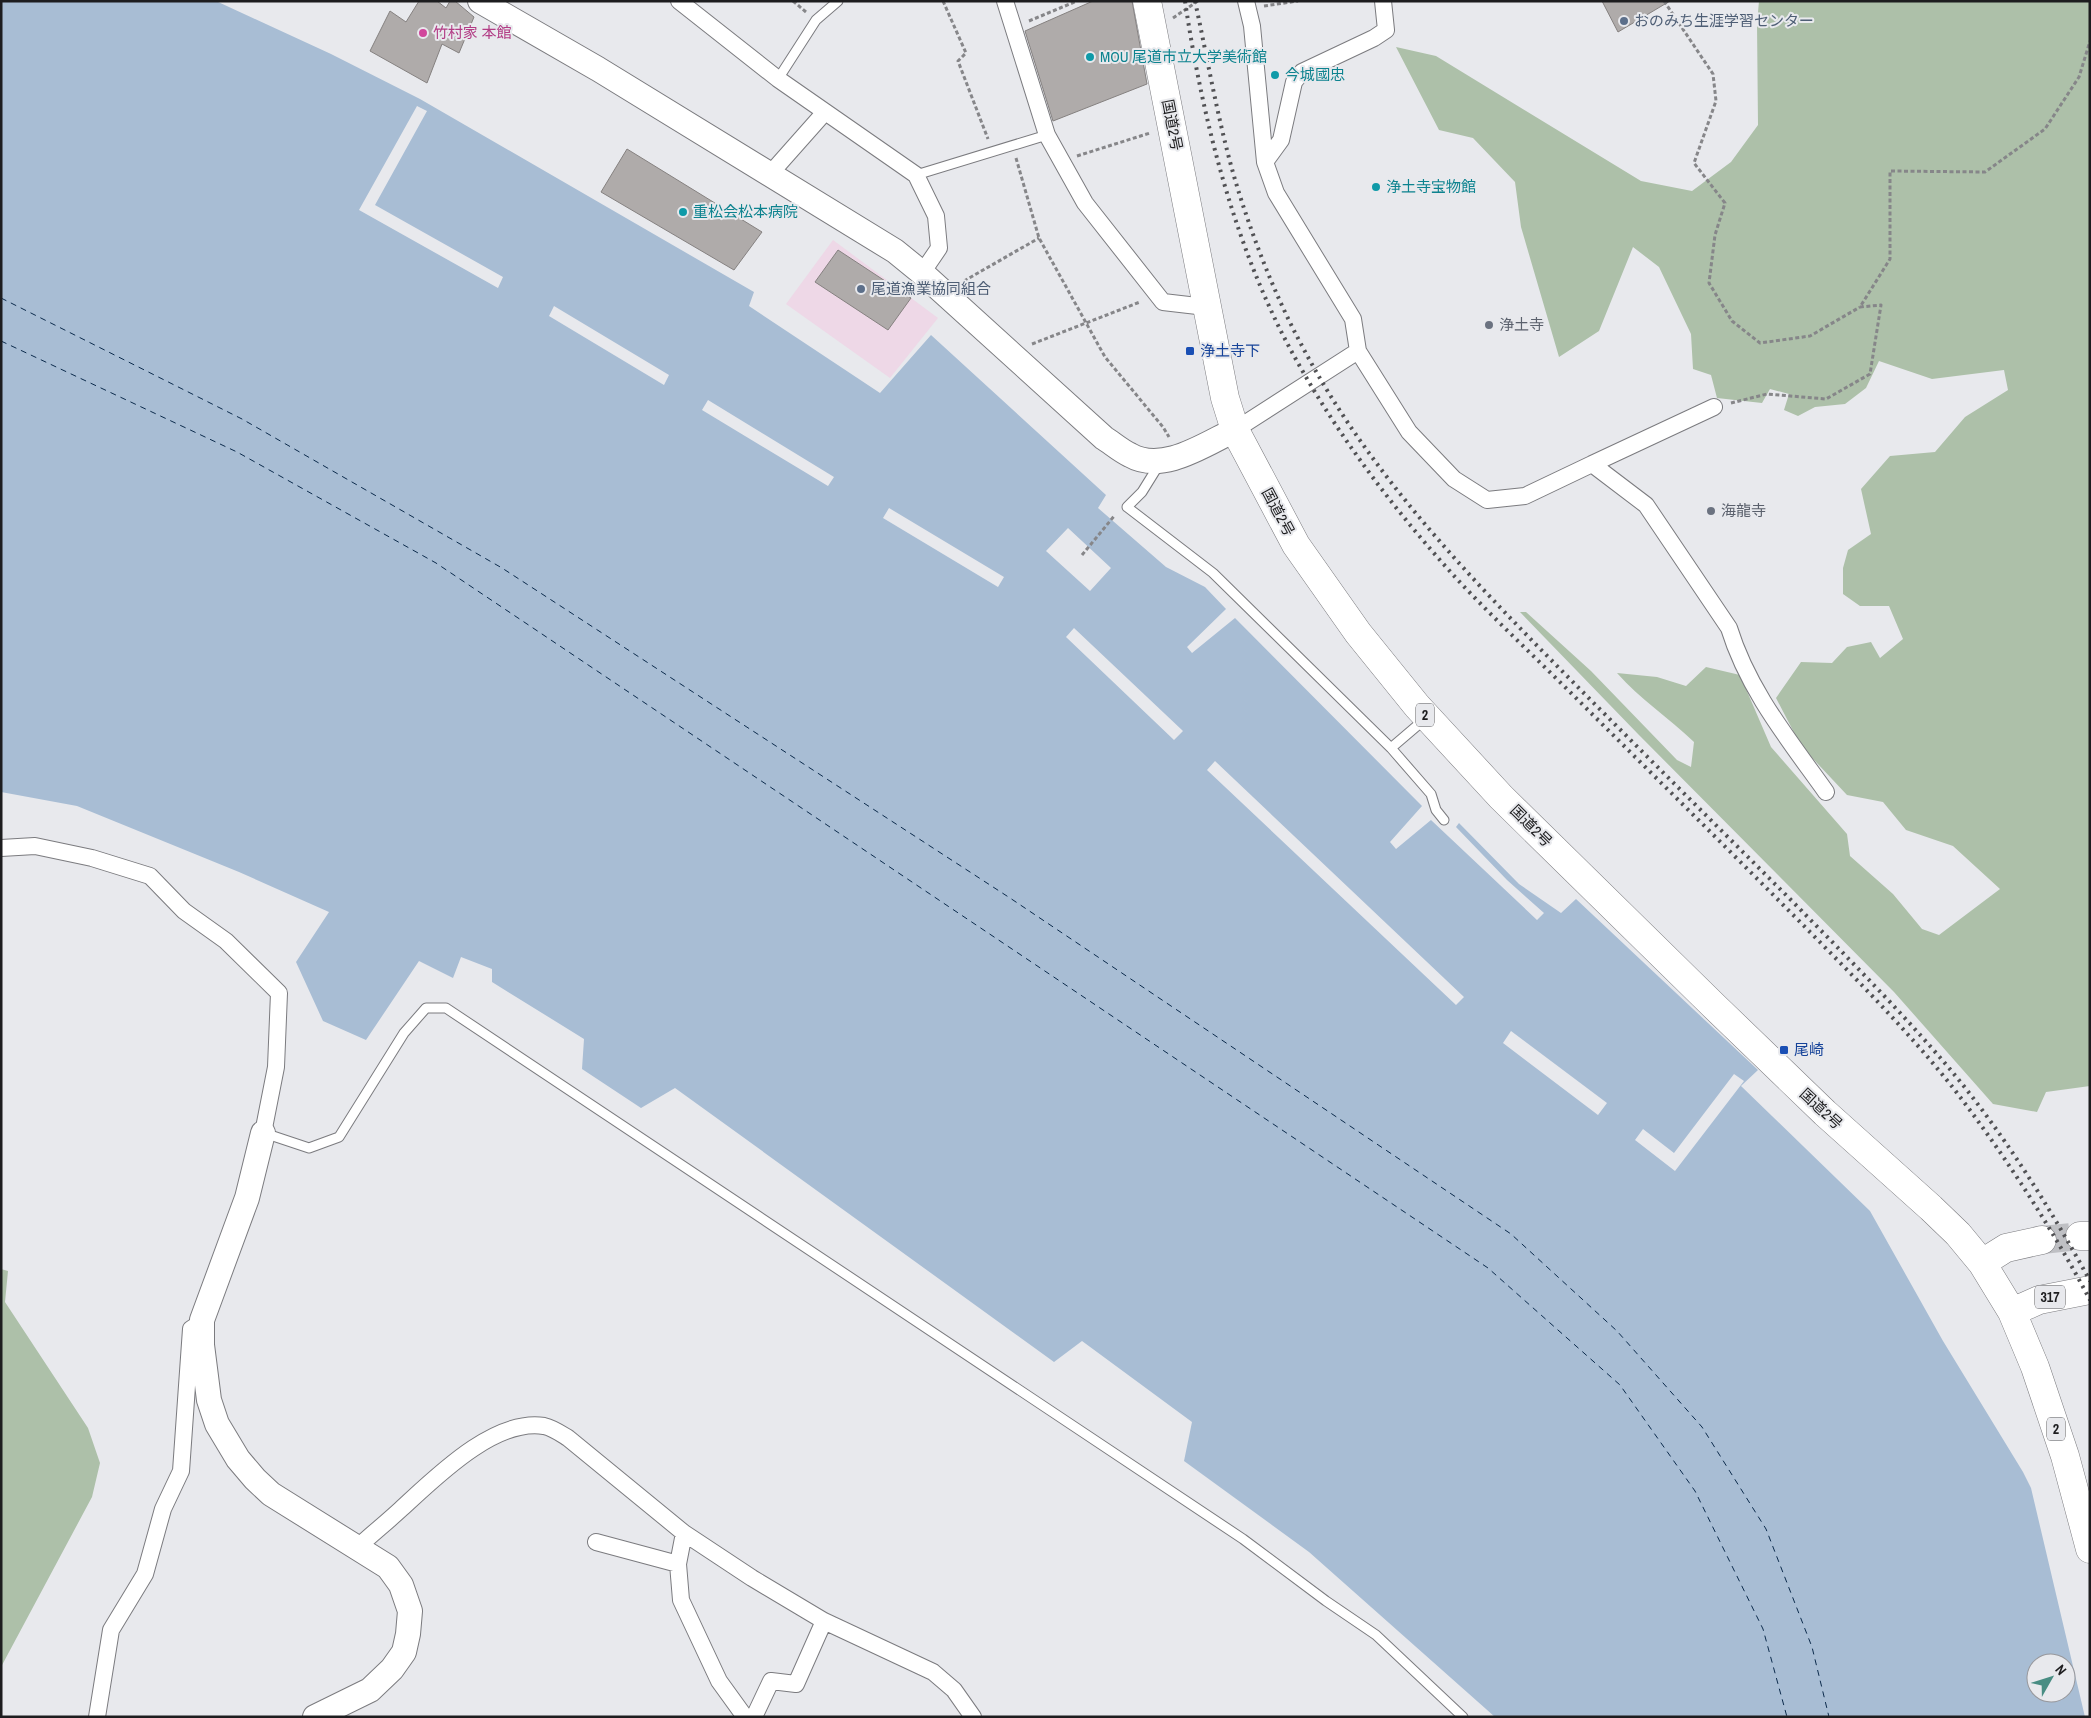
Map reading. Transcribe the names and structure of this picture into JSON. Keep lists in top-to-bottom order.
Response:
{
  "streets": {
    "highway": ["国道2号", "2", "317"]
  },
  "crossings": [
    ["国道2号", "317"]
  ],
  "places": {
    "other": [
      "おのみち生涯学習センター",
      "竹村家 本館",
      "MOU 尾道市立大学美術館",
      "今城國忠",
      "浄土寺宝物館",
      "重松会松本病院",
      "尾道漁業協同組合",
      "浄土寺",
      "海龍寺"
    ],
    "transit": ["浄土寺下", "尾崎"]
  },
  "north": "top right"
}
